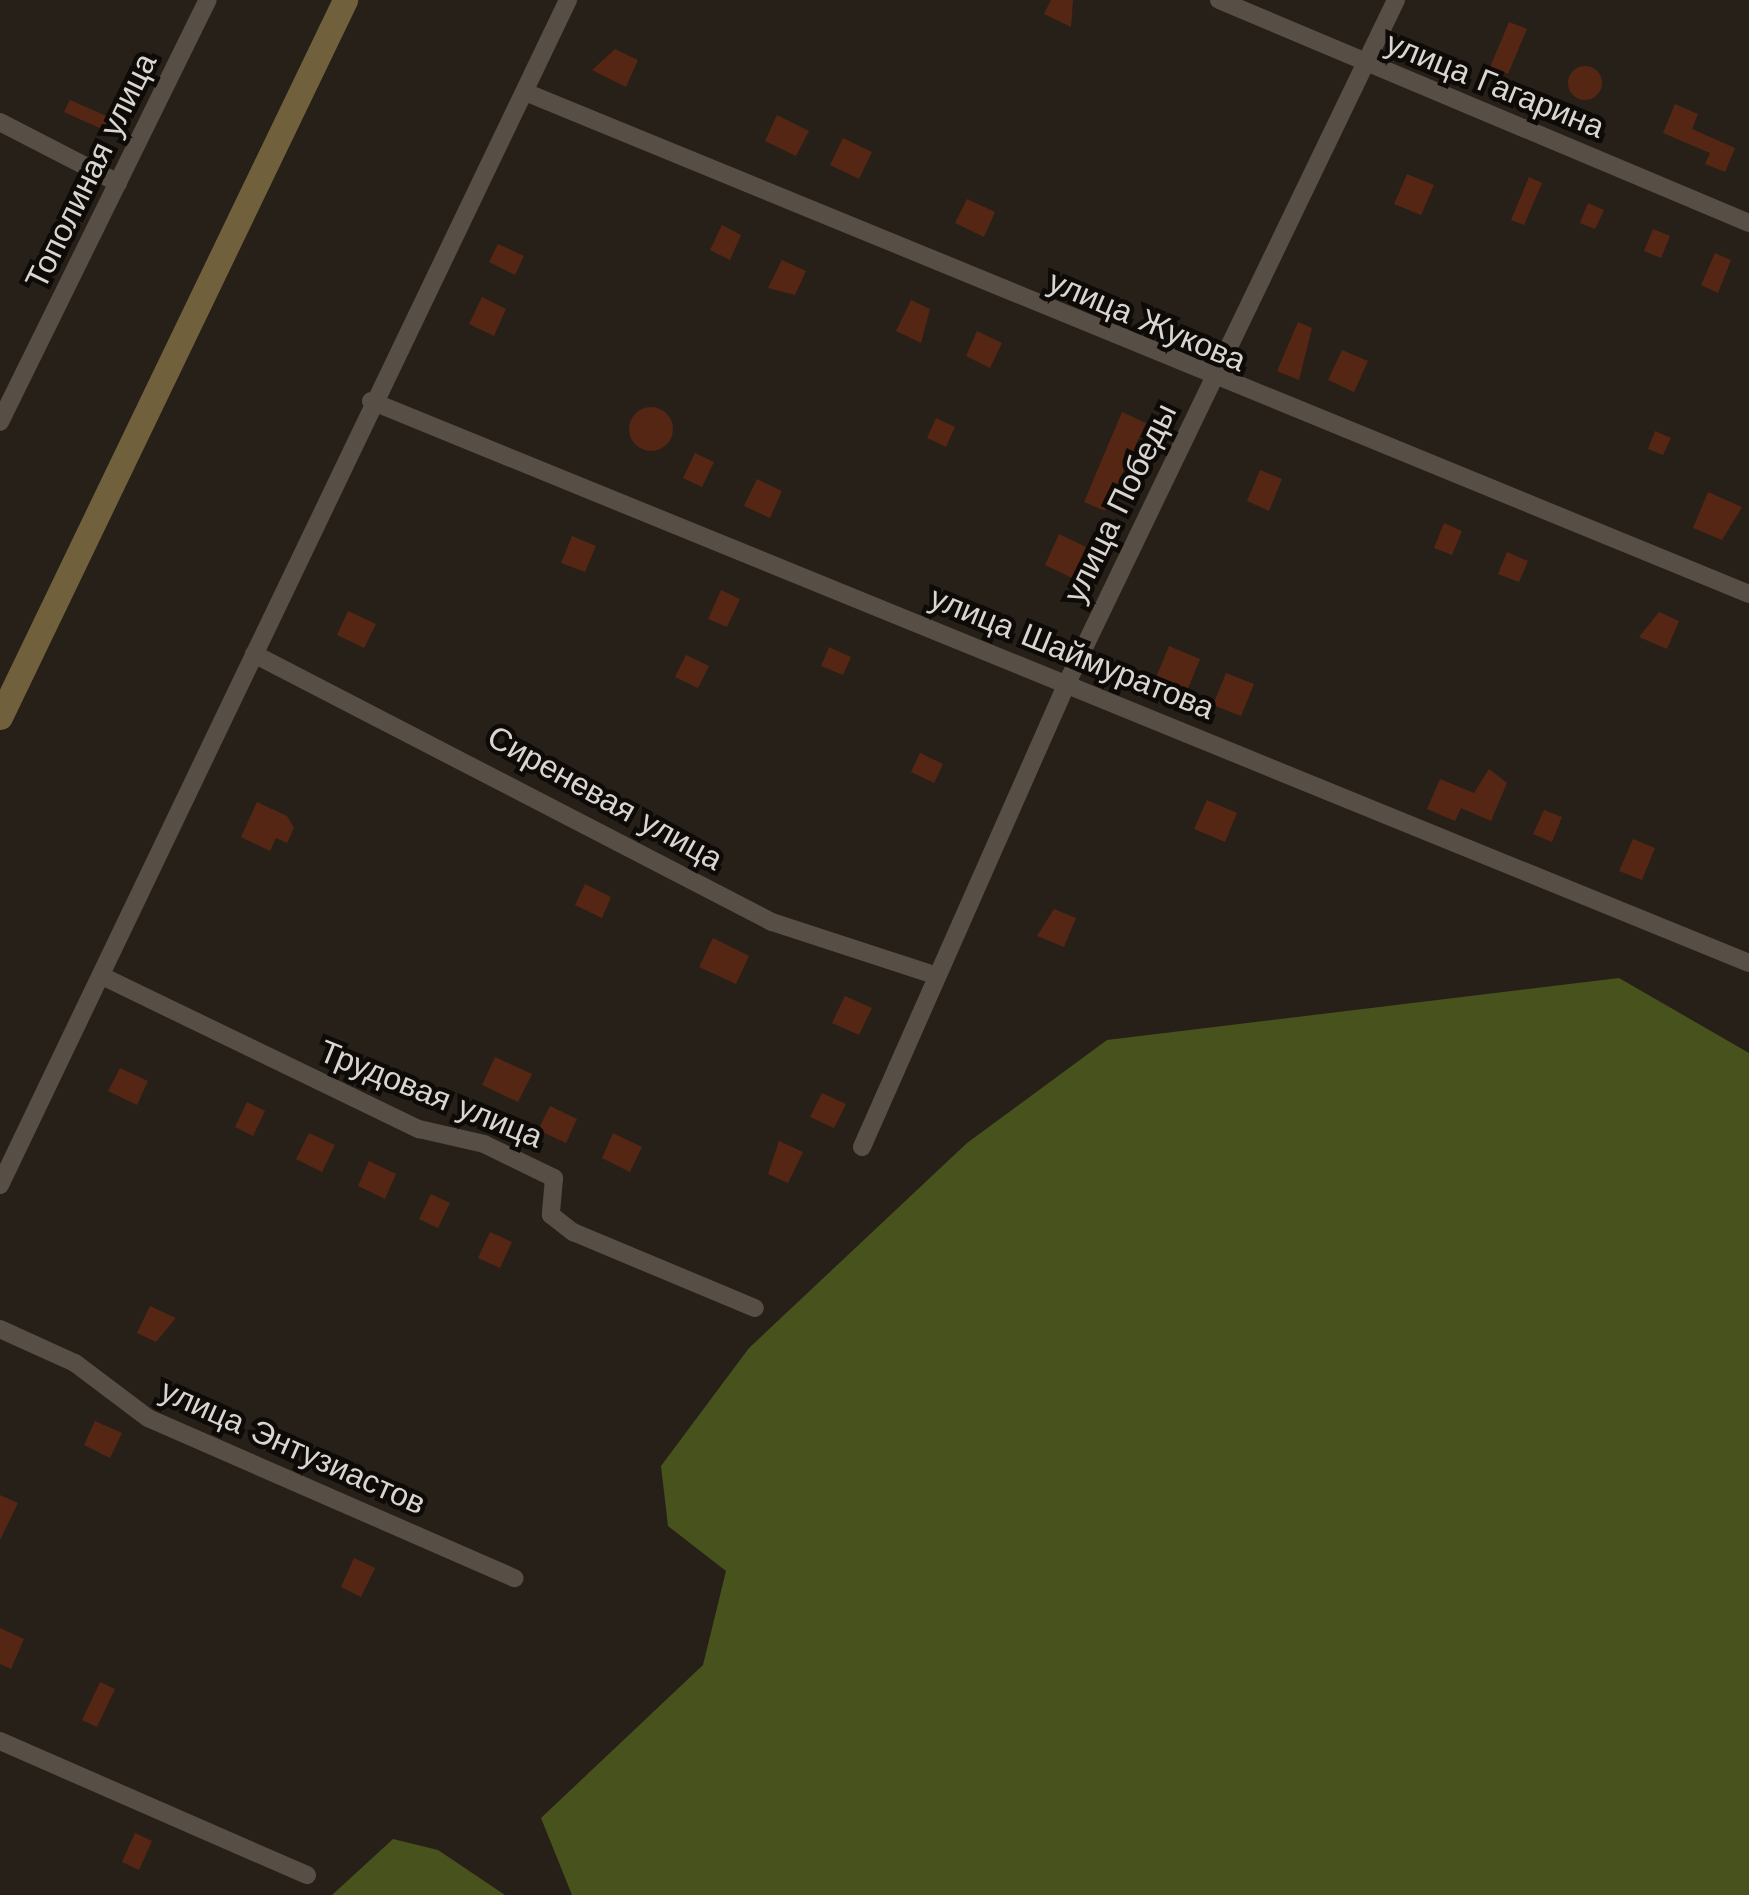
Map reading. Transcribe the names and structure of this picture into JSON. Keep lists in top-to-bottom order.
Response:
{
  "streets": {
    "street": [
      "улица Гагарина",
      "Тополиная улица",
      "улица Жукова",
      "улица Победы",
      "улица Шаймуратова",
      "Сиреневая улица",
      "Трудовая улица",
      "улица Энтузиастов"
    ]
  },
  "crossings": [
    ["улица Гагарина", "улица Победы"],
    ["улица Жукова", "улица Победы"],
    ["улица Победы", "улица Шаймуратова"],
    ["улица Победы", "Сиреневая улица"]
  ]
}
